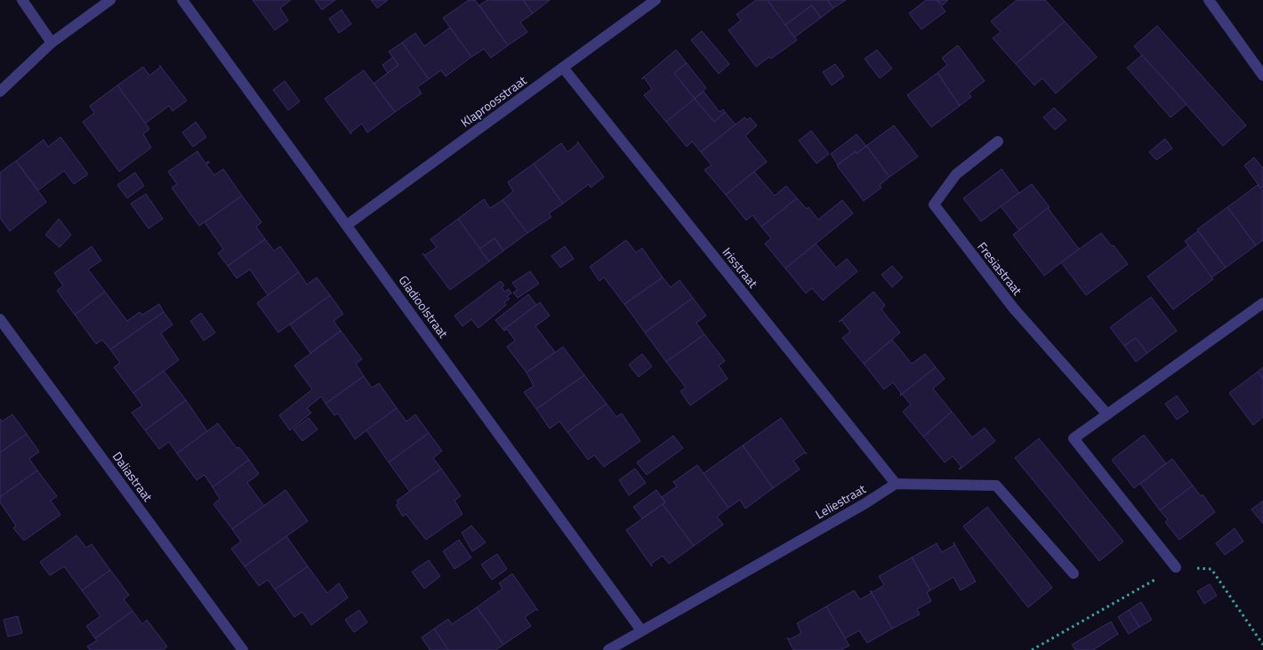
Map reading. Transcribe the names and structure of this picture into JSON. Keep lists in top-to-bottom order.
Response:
{
  "streets": {
    "street": [
      "Klaproosstraat",
      "Irisstraat",
      "Fresiastraat",
      "Gladioolstraat",
      "Daliastraat",
      "Leliestraat"
    ]
  },
  "crossings": [
    ["Klaproosstraat", "Irisstraat"],
    ["Klaproosstraat", "Gladioolstraat"],
    ["Irisstraat", "Leliestraat"],
    ["Gladioolstraat", "Leliestraat"]
  ]
}
